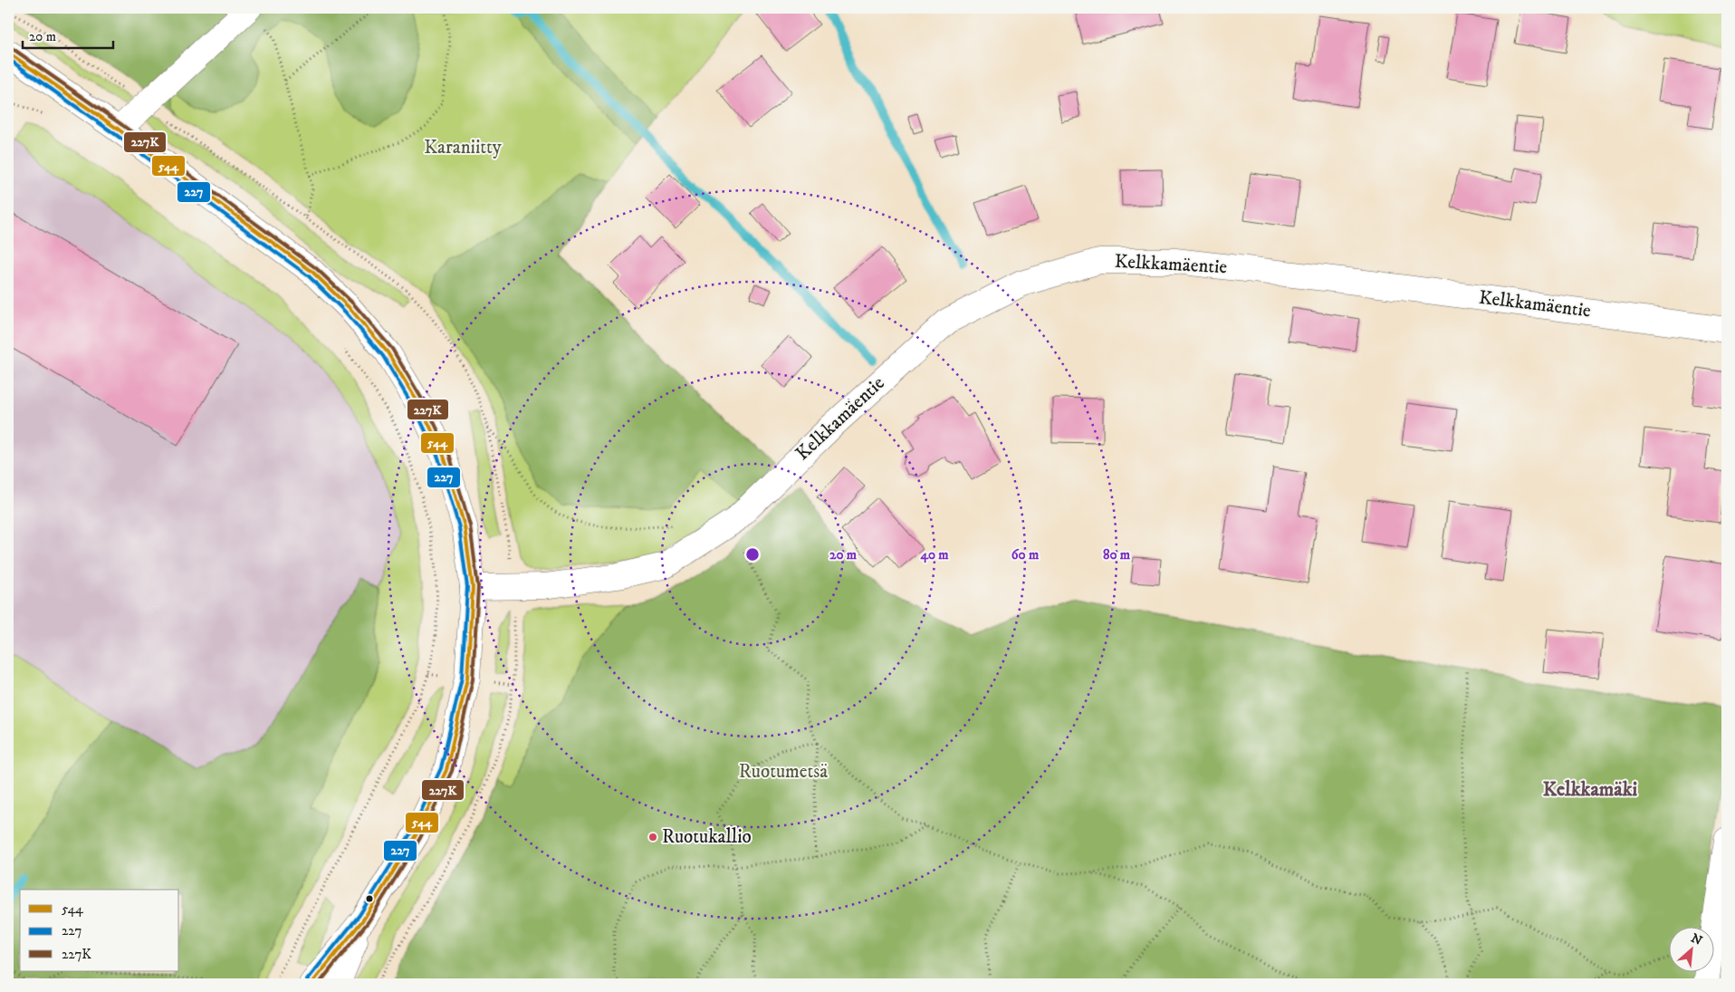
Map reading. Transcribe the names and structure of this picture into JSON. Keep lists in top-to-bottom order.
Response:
{
  "streets": {
    "street": ["Kelkkamäentie"]
  },
  "districts": ["Kelkkamäki"],
  "parks": ["Karaniitty", "Ruotumetsä"],
  "places": ["Ruotukallio"],
  "lines": ["transit line 227K", "transit line 544", "transit line 227"],
  "legend": ["544", "227", "227K"],
  "scale_bar": "20 m",
  "north": "top right",
  "rings": [
    "20 m",
    "40 m",
    "60 m",
    "80 m"
  ]
}
